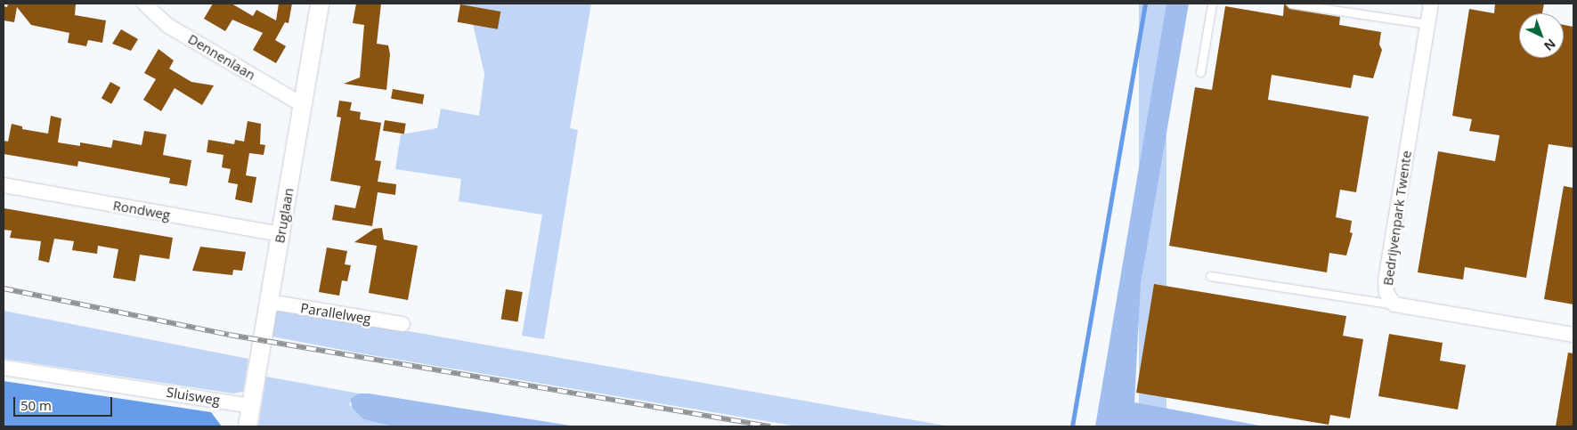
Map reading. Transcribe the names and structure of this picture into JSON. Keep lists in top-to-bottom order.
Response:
{
  "streets": {
    "street": [
      "Dennenlaan",
      "Rondweg",
      "Bruglaan",
      "Bedrijvenpark Twente",
      "Parallelweg",
      "Sluisweg"
    ]
  },
  "crossings": [
    ["Dennenlaan", "Bruglaan"],
    ["Rondweg", "Bruglaan"],
    ["Bruglaan", "Parallelweg"],
    ["Bruglaan", "Sluisweg"]
  ],
  "scale_bar": "50 m",
  "north": "bottom right"
}
